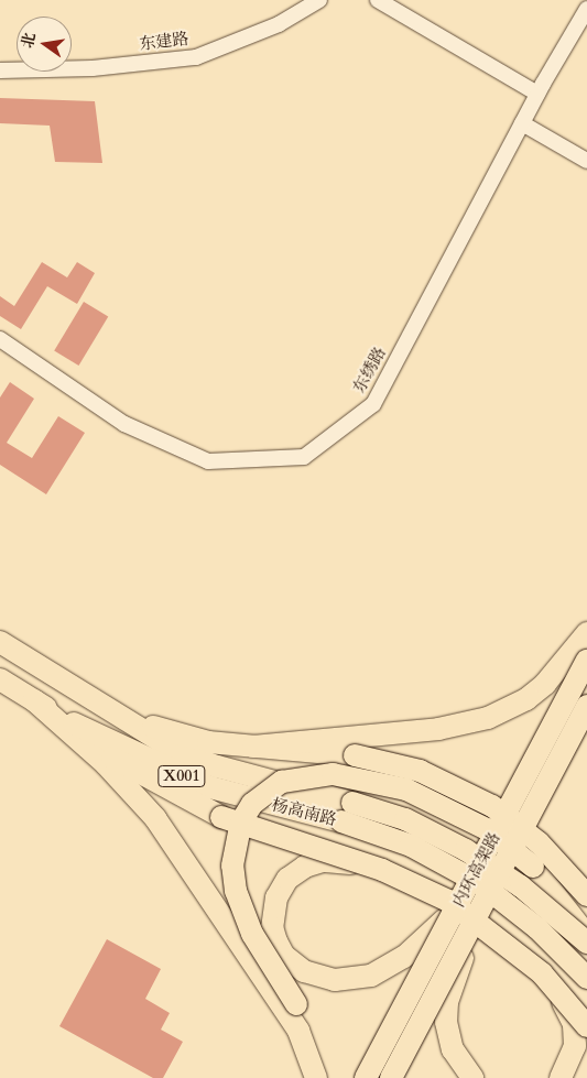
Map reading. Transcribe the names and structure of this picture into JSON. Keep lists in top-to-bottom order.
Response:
{
  "streets": {
    "highway": ["X001", "杨高南路", "内环高架路"],
    "street": ["东建路", "东绣路"]
  },
  "north": "left"
}
